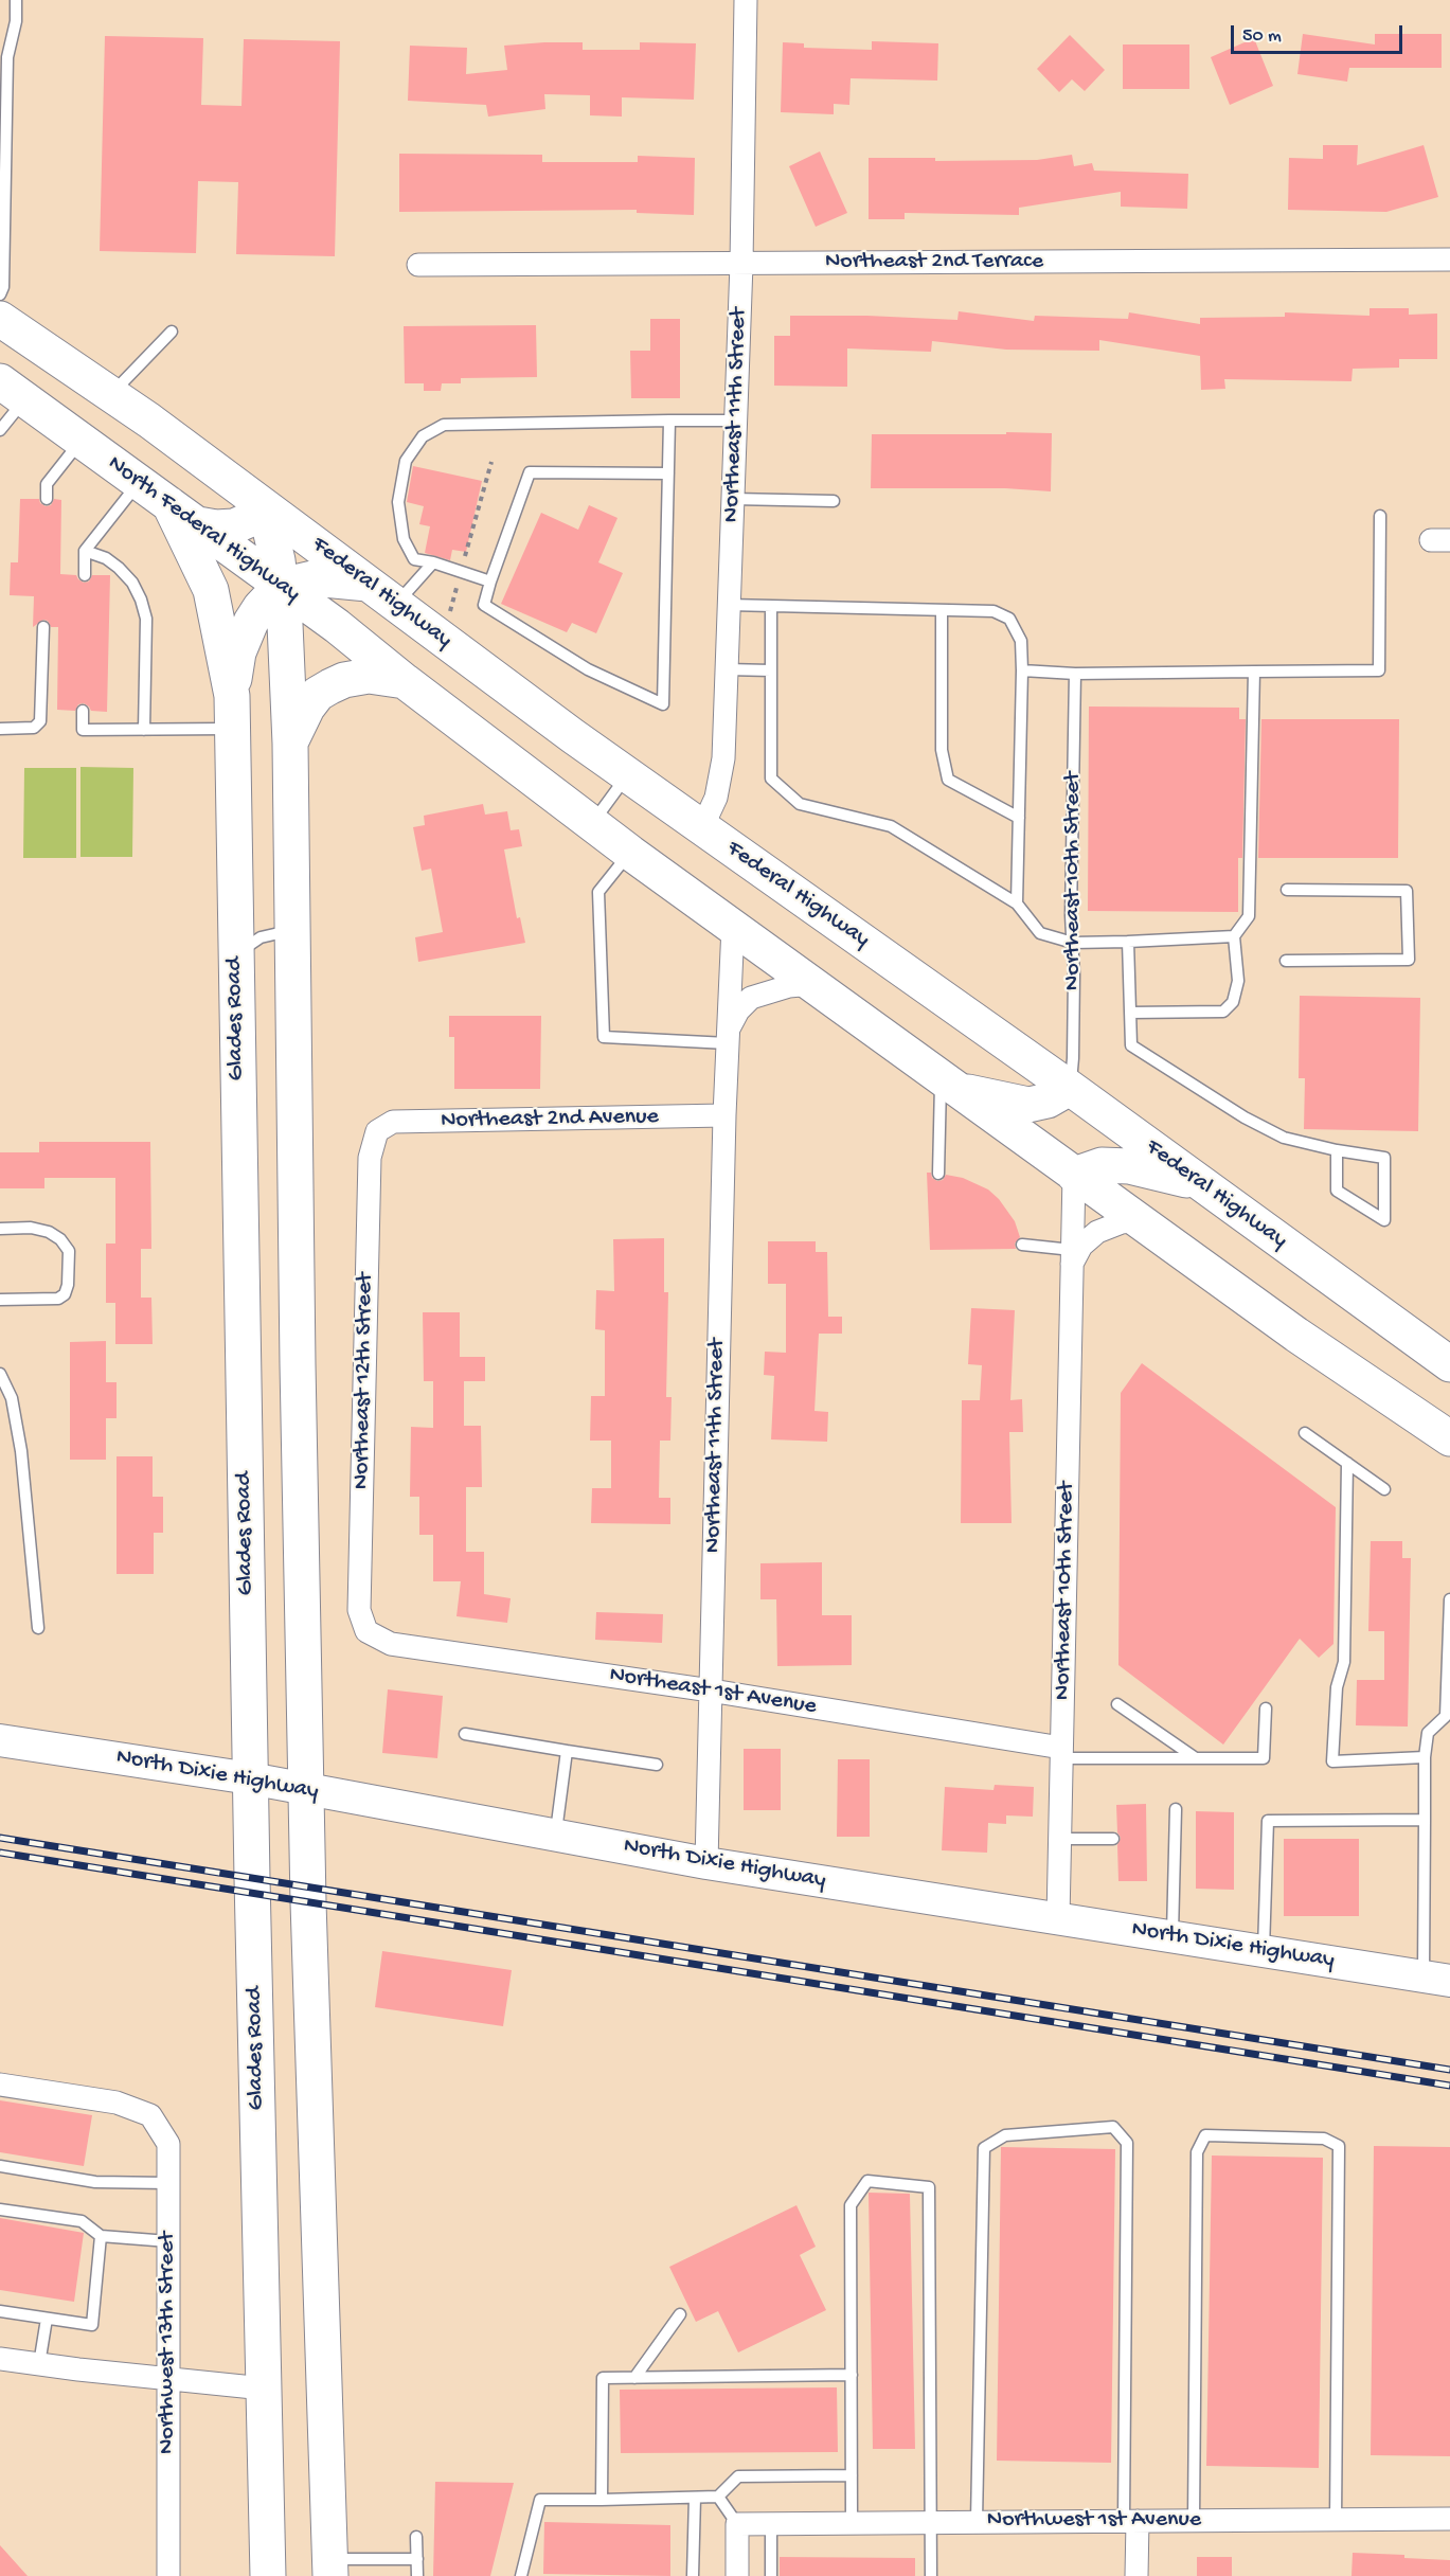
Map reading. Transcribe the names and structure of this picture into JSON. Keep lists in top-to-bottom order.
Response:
{
  "streets": {
    "main road": [
      "North Federal Highway",
      "Federal Highway",
      "Glades Road",
      "North Dixie Highway"
    ],
    "street": [
      "Northeast 2nd Terrace",
      "Northeast 11th Street",
      "Northeast 10th Street",
      "Northeast 2nd Avenue",
      "Northeast 12th Street",
      "Northeast 1st Avenue",
      "Northwest 13th Street",
      "Northwest 1st Avenue"
    ]
  },
  "crossings": [
    ["Northeast 2nd Terrace", "Northeast 11th Street"],
    ["Northeast 11th Street", "Federal Highway"],
    ["Northeast 11th Street", "Northeast 2nd Avenue"],
    ["Northeast 11th Street", "Northeast 1st Avenue"],
    ["Northeast 11th Street", "North Dixie Highway"],
    ["North Federal Highway", "Glades Road"],
    ["Federal Highway", "Northeast 10th Street"],
    ["Northeast 10th Street", "Northeast 1st Avenue"],
    ["Northeast 10th Street", "North Dixie Highway"],
    ["Glades Road", "North Dixie Highway"],
    ["Northeast 2nd Avenue", "Northeast 12th Street"],
    ["Northeast 12th Street", "Northeast 1st Avenue"]
  ],
  "scale_bar": "50 m"
}
